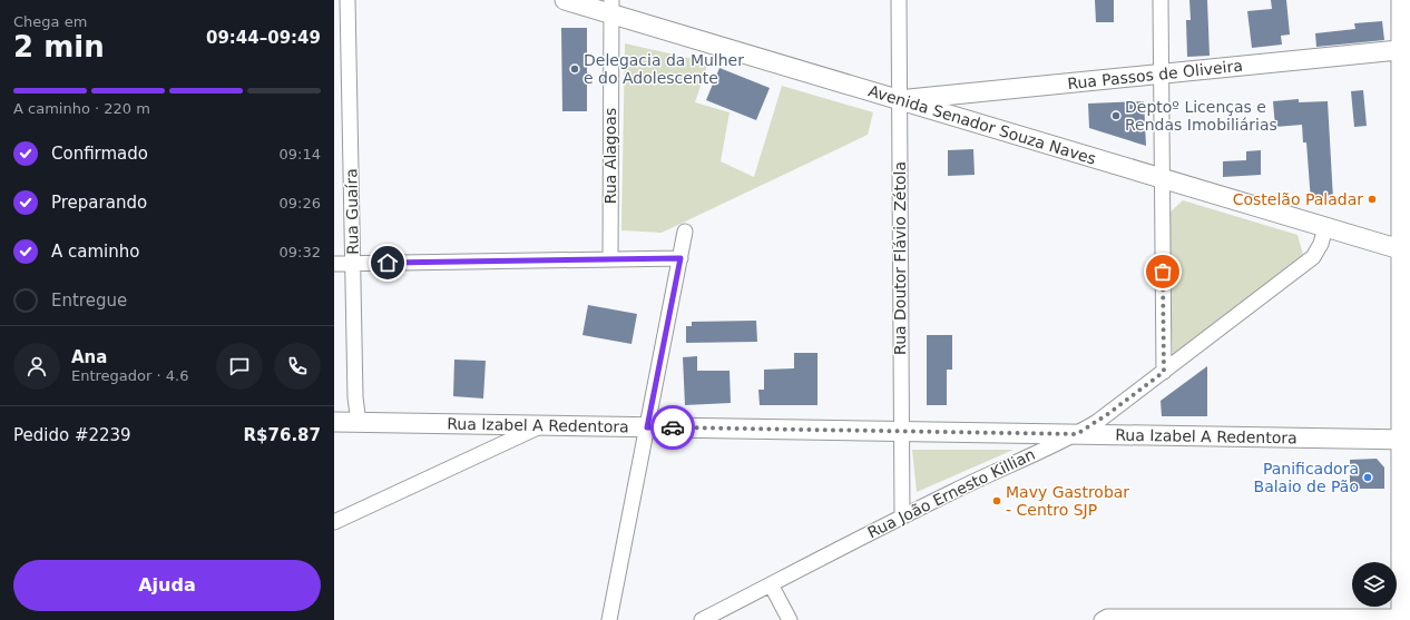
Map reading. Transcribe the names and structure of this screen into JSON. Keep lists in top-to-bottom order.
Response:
{
  "streets": {
    "main road": ["Rua Passos de Oliveira", "Avenida Senador Souza Naves", "Rua Izabel A Redentora"],
    "street": [
      "Rua Alagoas",
      "Rua Guaíra",
      "Rua Doutor Flávio Zétola",
      "Rua João Ernesto Killian"
    ]
  },
  "crossings": [
    ["Rua Passos de Oliveira", "Avenida Senador Souza Naves"],
    ["Rua Passos de Oliveira", "Rua Doutor Flávio Zétola"],
    ["Avenida Senador Souza Naves", "Rua Alagoas"],
    ["Avenida Senador Souza Naves", "Rua Doutor Flávio Zétola"],
    ["Avenida Senador Souza Naves", "Rua João Ernesto Killian"],
    ["Rua Guaíra", "Rua Izabel A Redentora"],
    ["Rua Doutor Flávio Zétola", "Rua Izabel A Redentora"],
    ["Rua Doutor Flávio Zétola", "Rua João Ernesto Killian"],
    ["Rua Izabel A Redentora", "Rua João Ernesto Killian"]
  ],
  "places": [
    "Delegacia da Mulher e do Adolescente",
    "Deptoº Licenças e Rendas Imobiliárias",
    "Costelão Paladar",
    "Panificadora Balaio de Pão",
    "Mavy Gastrobar - Centro SJP"
  ],
  "page": {
    "heading": ["2 min", "Chega em", "09:44–09:49"],
    "panel": [
      "Ana",
      "Entregador · 4.6",
      "Pedido #2239",
      "R$76.87"
    ],
    "bar": "A caminho · 220 m",
    "list": [
      ["Confirmado", "09:14"],
      ["Preparando", "09:26"],
      ["A caminho", "09:32"],
      "Entregue"
    ],
    "buttons": "Ajuda"
  }
}
